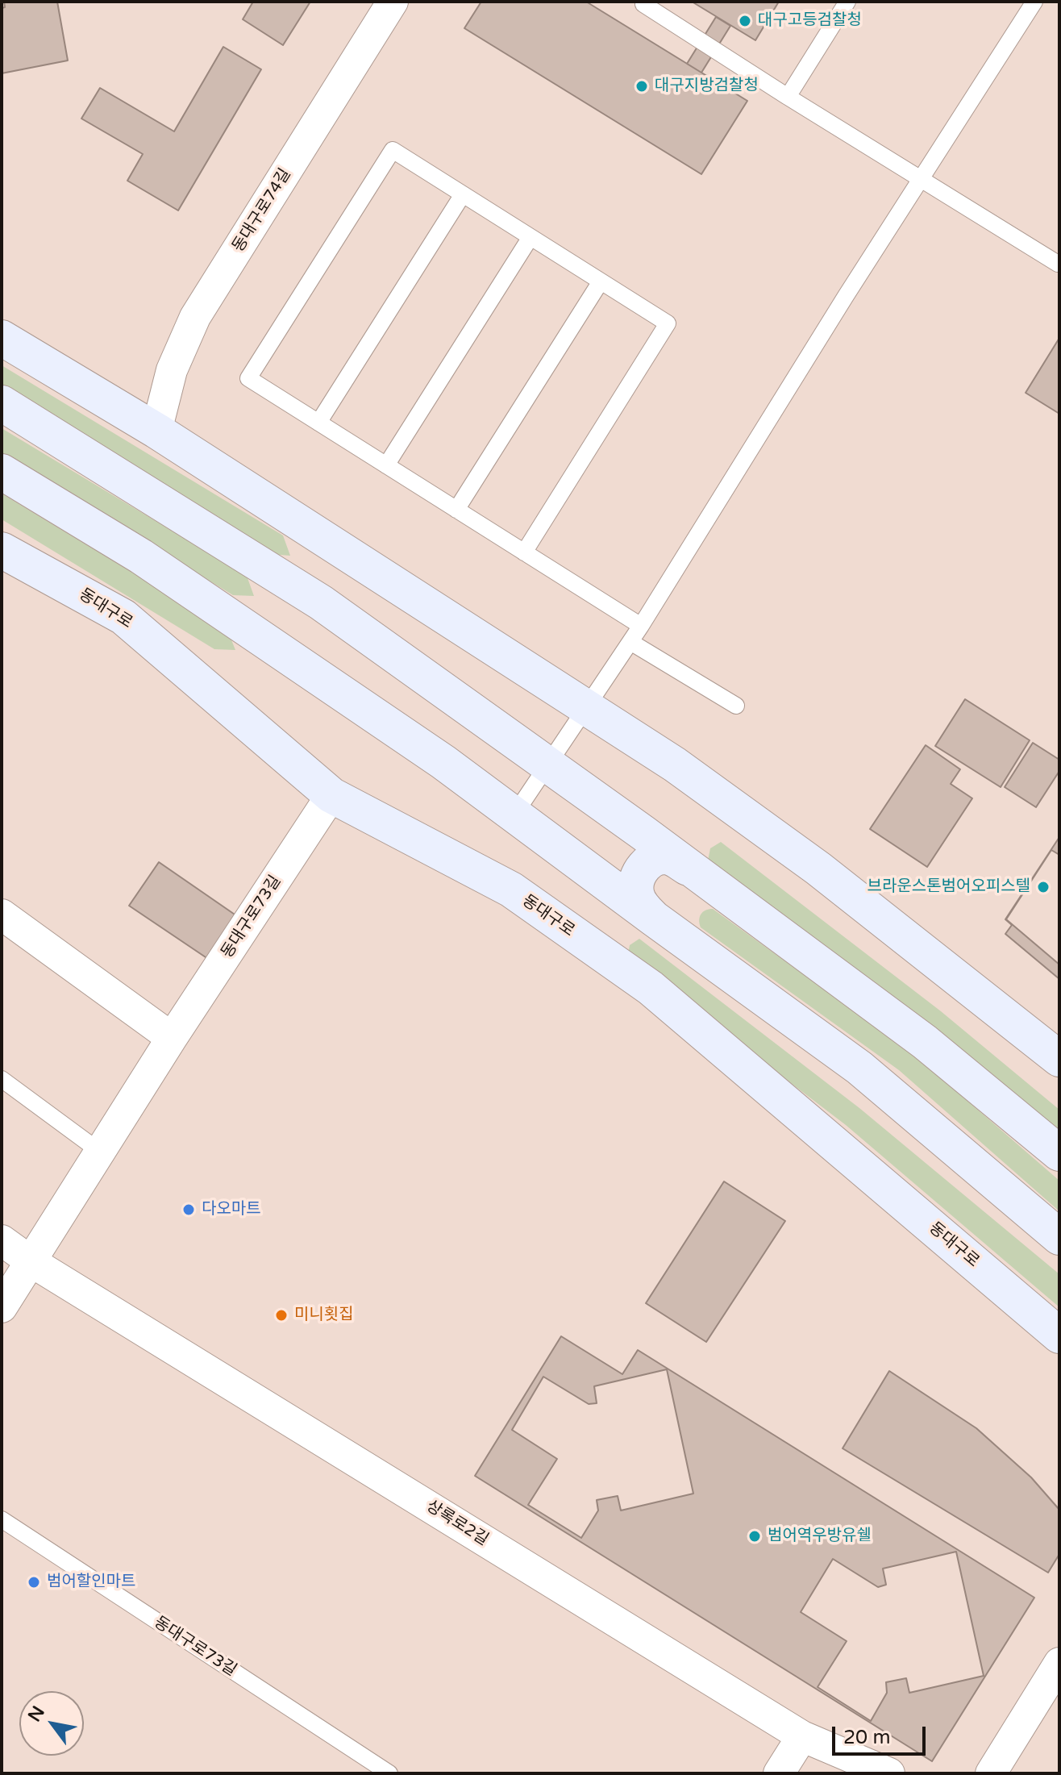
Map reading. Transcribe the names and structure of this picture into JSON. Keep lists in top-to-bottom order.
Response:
{
  "streets": {
    "main road": ["동대구로"],
    "street": ["동대구로74길", "동대구로73길", "상록로2길"]
  },
  "crossings": [
    ["동대구로", "동대구로73길"],
    ["동대구로73길", "상록로2길"]
  ],
  "places": [
    "대구고등검찰청",
    "대구지방검찰청",
    "브라운스톤범어오피스텔",
    "다오마트",
    "미니횟집",
    "범어역우방유쉘",
    "범어할인마트"
  ],
  "scale_bar": "20 m",
  "north": "top left"
}
